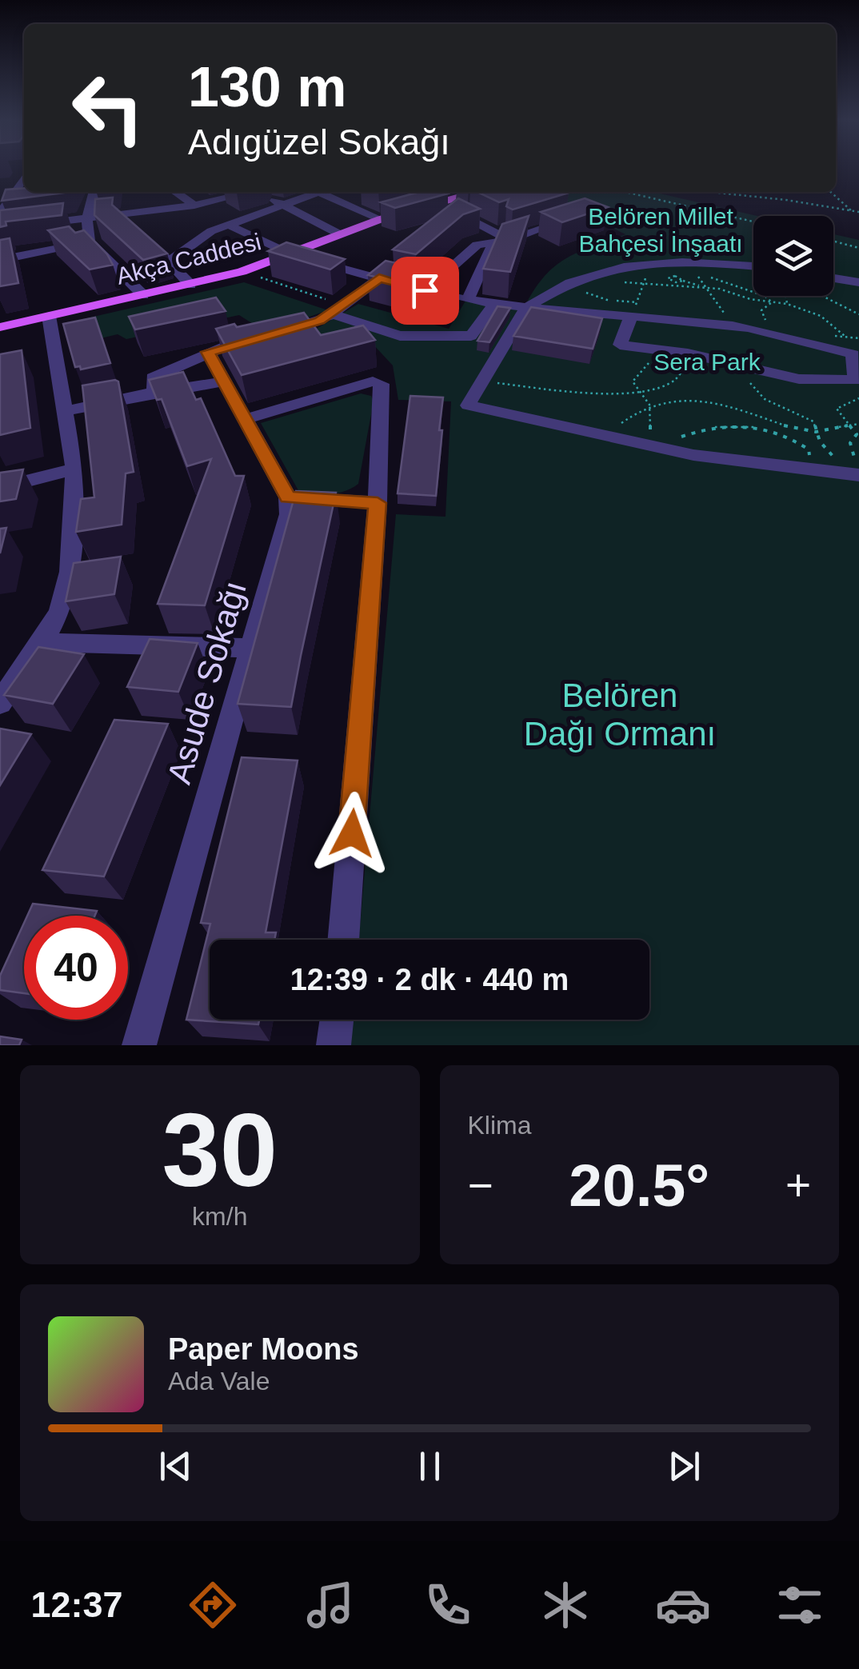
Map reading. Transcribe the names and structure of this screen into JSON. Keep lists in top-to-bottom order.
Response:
{
  "streets": {
    "main road": ["Akça Caddesi"],
    "street": ["Asude Sokağı"]
  },
  "parks": ["Belören Millet Bahçesi İnşaatı", "Sera Park", "Belören Dağı Ormanı"],
  "page": {
    "turn": ["130 m", "Adıgüzel Sokağı"],
    "limit": "40",
    "trip": "12:39 · 2 dk · 440 m",
    "tile": [
      ["30", "km/h"],
      "Klima"
    ],
    "heat": ["−", "20.5°", "+"],
    "song": ["Paper Moons", "Ada Vale"],
    "tabs": "12:37"
  }
}
